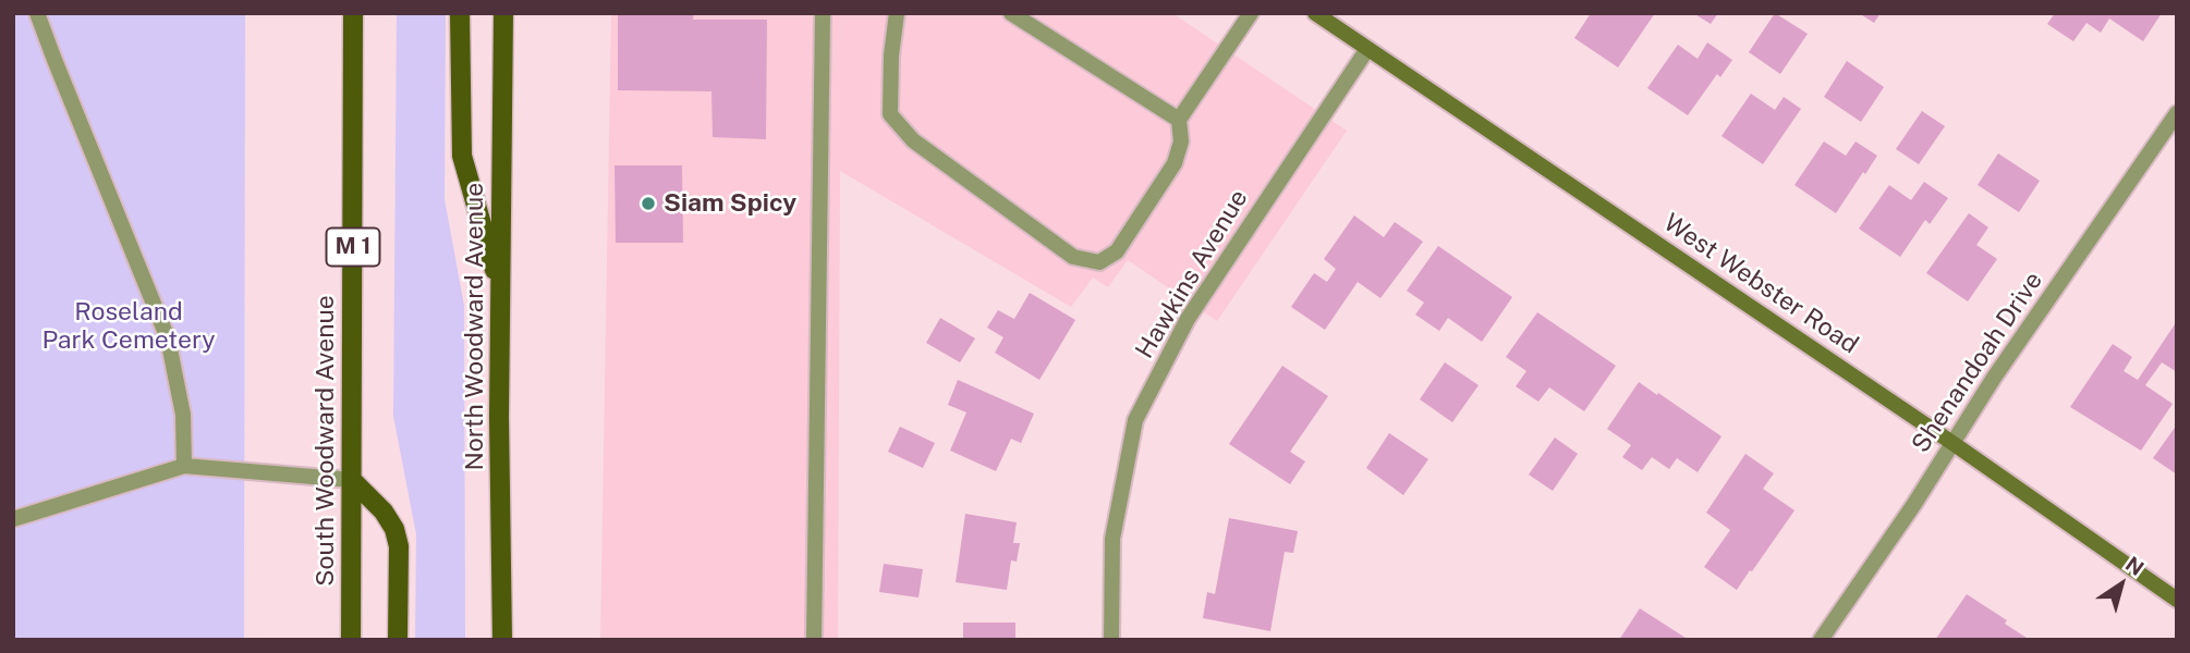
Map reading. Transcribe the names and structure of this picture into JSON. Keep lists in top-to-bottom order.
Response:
{
  "streets": {
    "main road": ["M 1", "North Woodward Avenue", "South Woodward Avenue"],
    "street": ["Hawkins Avenue", "West Webster Road", "Shenandoah Drive"]
  },
  "crossings": [
    ["Hawkins Avenue", "West Webster Road"],
    ["West Webster Road", "Shenandoah Drive"]
  ],
  "parks": ["Roseland Park Cemetery"],
  "places": ["Siam Spicy"],
  "north": "top right"
}
